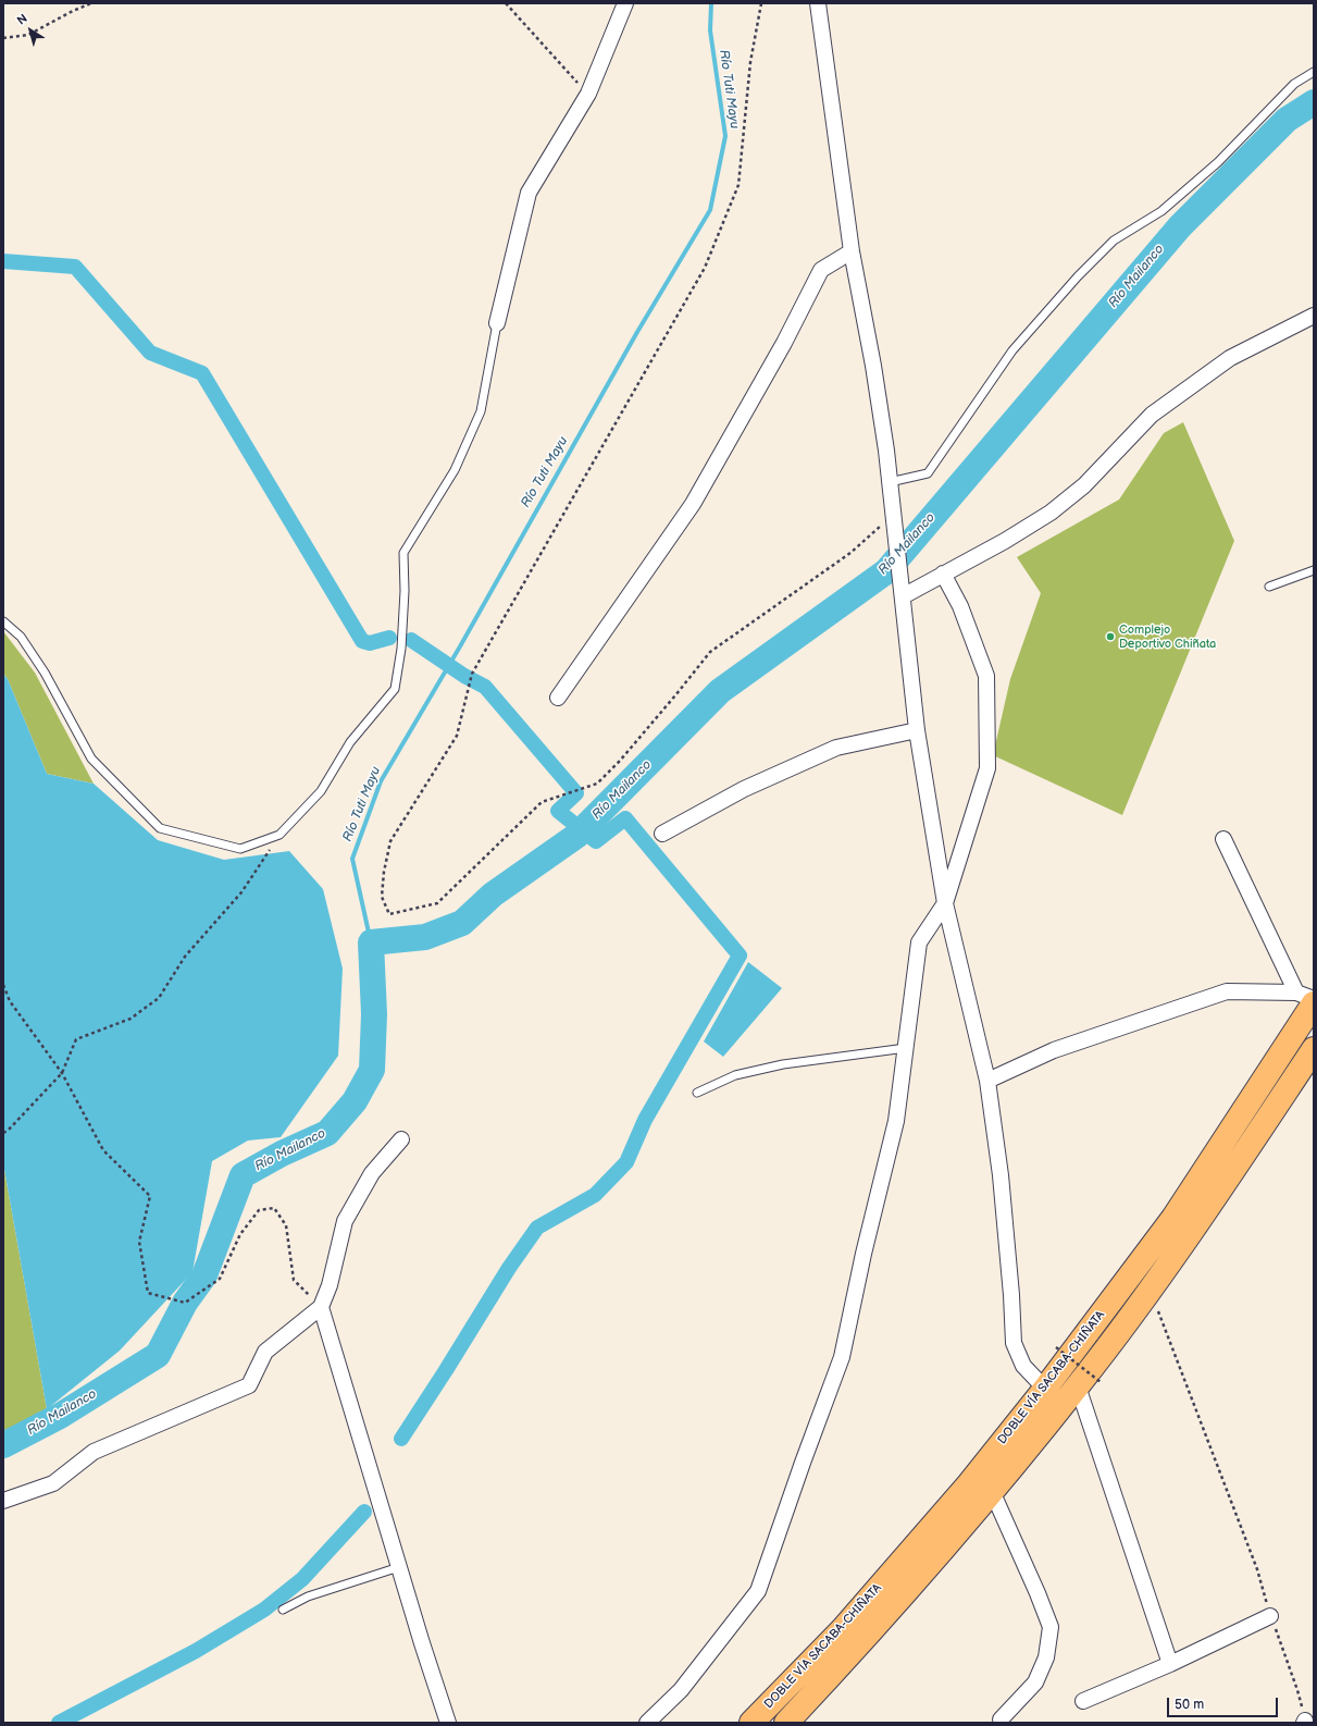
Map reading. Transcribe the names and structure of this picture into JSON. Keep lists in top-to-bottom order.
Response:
{
  "streets": {
    "highway": ["DOBLE VÍA SACABA-CHIÑATA"]
  },
  "water": ["Río Tuti Mayu", "Río Mailanco"],
  "places": ["Complejo Deportivo Chiñata"],
  "scale_bar": "50 m",
  "north": "top left"
}
